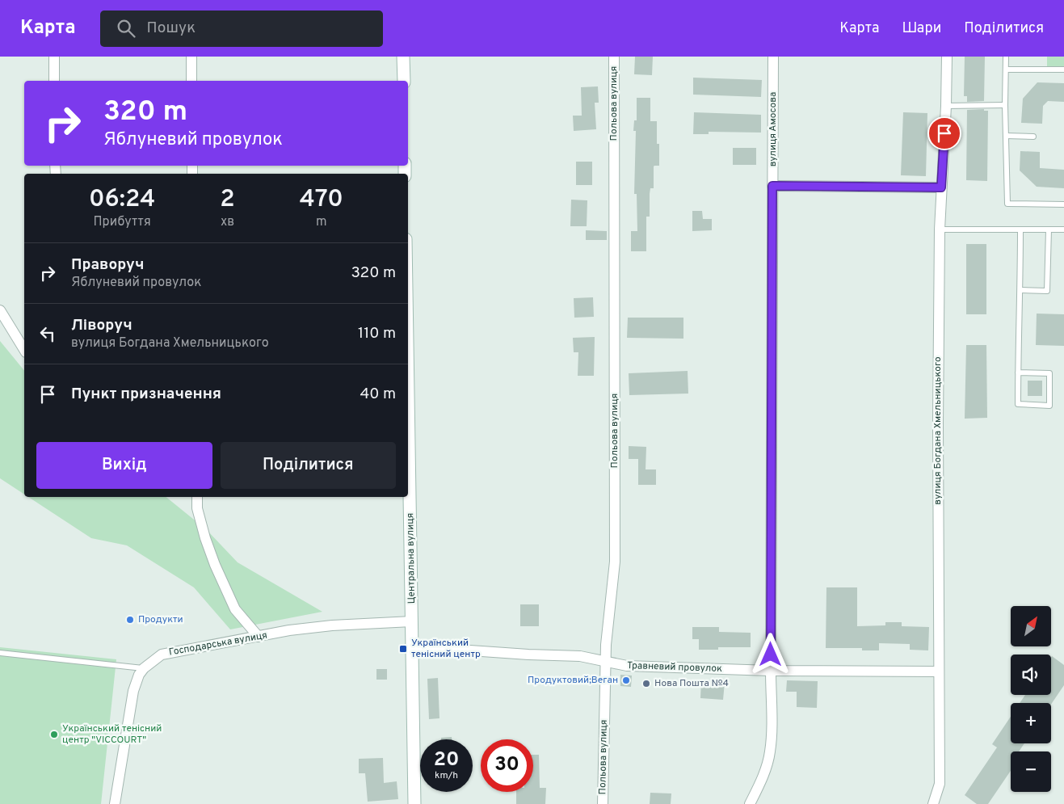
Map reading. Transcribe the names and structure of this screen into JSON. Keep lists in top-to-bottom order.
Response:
{
  "streets": {
    "main road": ["Центральна вулиця"],
    "street": [
      "Польова вулиця",
      "вулиця Амосова",
      "вулиця Богдана Хмельницького",
      "Господарська вулиця",
      "Травневий провулок"
    ]
  },
  "crossings": [
    ["Польова вулиця", "Травневий провулок"],
    ["вулиця Амосова", "Травневий провулок"],
    ["вулиця Богдана Хмельницького", "Травневий провулок"],
    ["Центральна вулиця", "Господарська вулиця"],
    ["Центральна вулиця", "Травневий провулок"]
  ],
  "places": {
    "other": [
      "Продукти",
      "Продуктовий;Веган",
      "Нова Пошта №4",
      "Український тенісний центр \"VICCOURT\""
    ],
    "transit": ["Український тенісний центр"]
  },
  "north": "top right",
  "page": {
    "header": "Карта",
    "search": "Пошук",
    "nav": ["Карта", "Шари", "Поділитися"],
    "turn": ["320 m", "Яблуневий провулок"],
    "eta": [
      "06:24",
      "Прибуття",
      "2",
      "хв",
      "470",
      "m"
    ],
    "list": [
      {
        "name": "Праворуч",
        "note": "Яблуневий провулок",
        "value": "320 m"
      },
      {
        "name": "Ліворуч",
        "note": "вулиця Богдана Хмельницького",
        "value": "110 m"
      },
      {
        "name": "Пункт призначення",
        "value": "40 m"
      }
    ],
    "buttons": ["Вихід", "Поділитися"],
    "map_buttons": ["+", "−"],
    "speed": "20 km/h",
    "limit": "30"
  }
}
